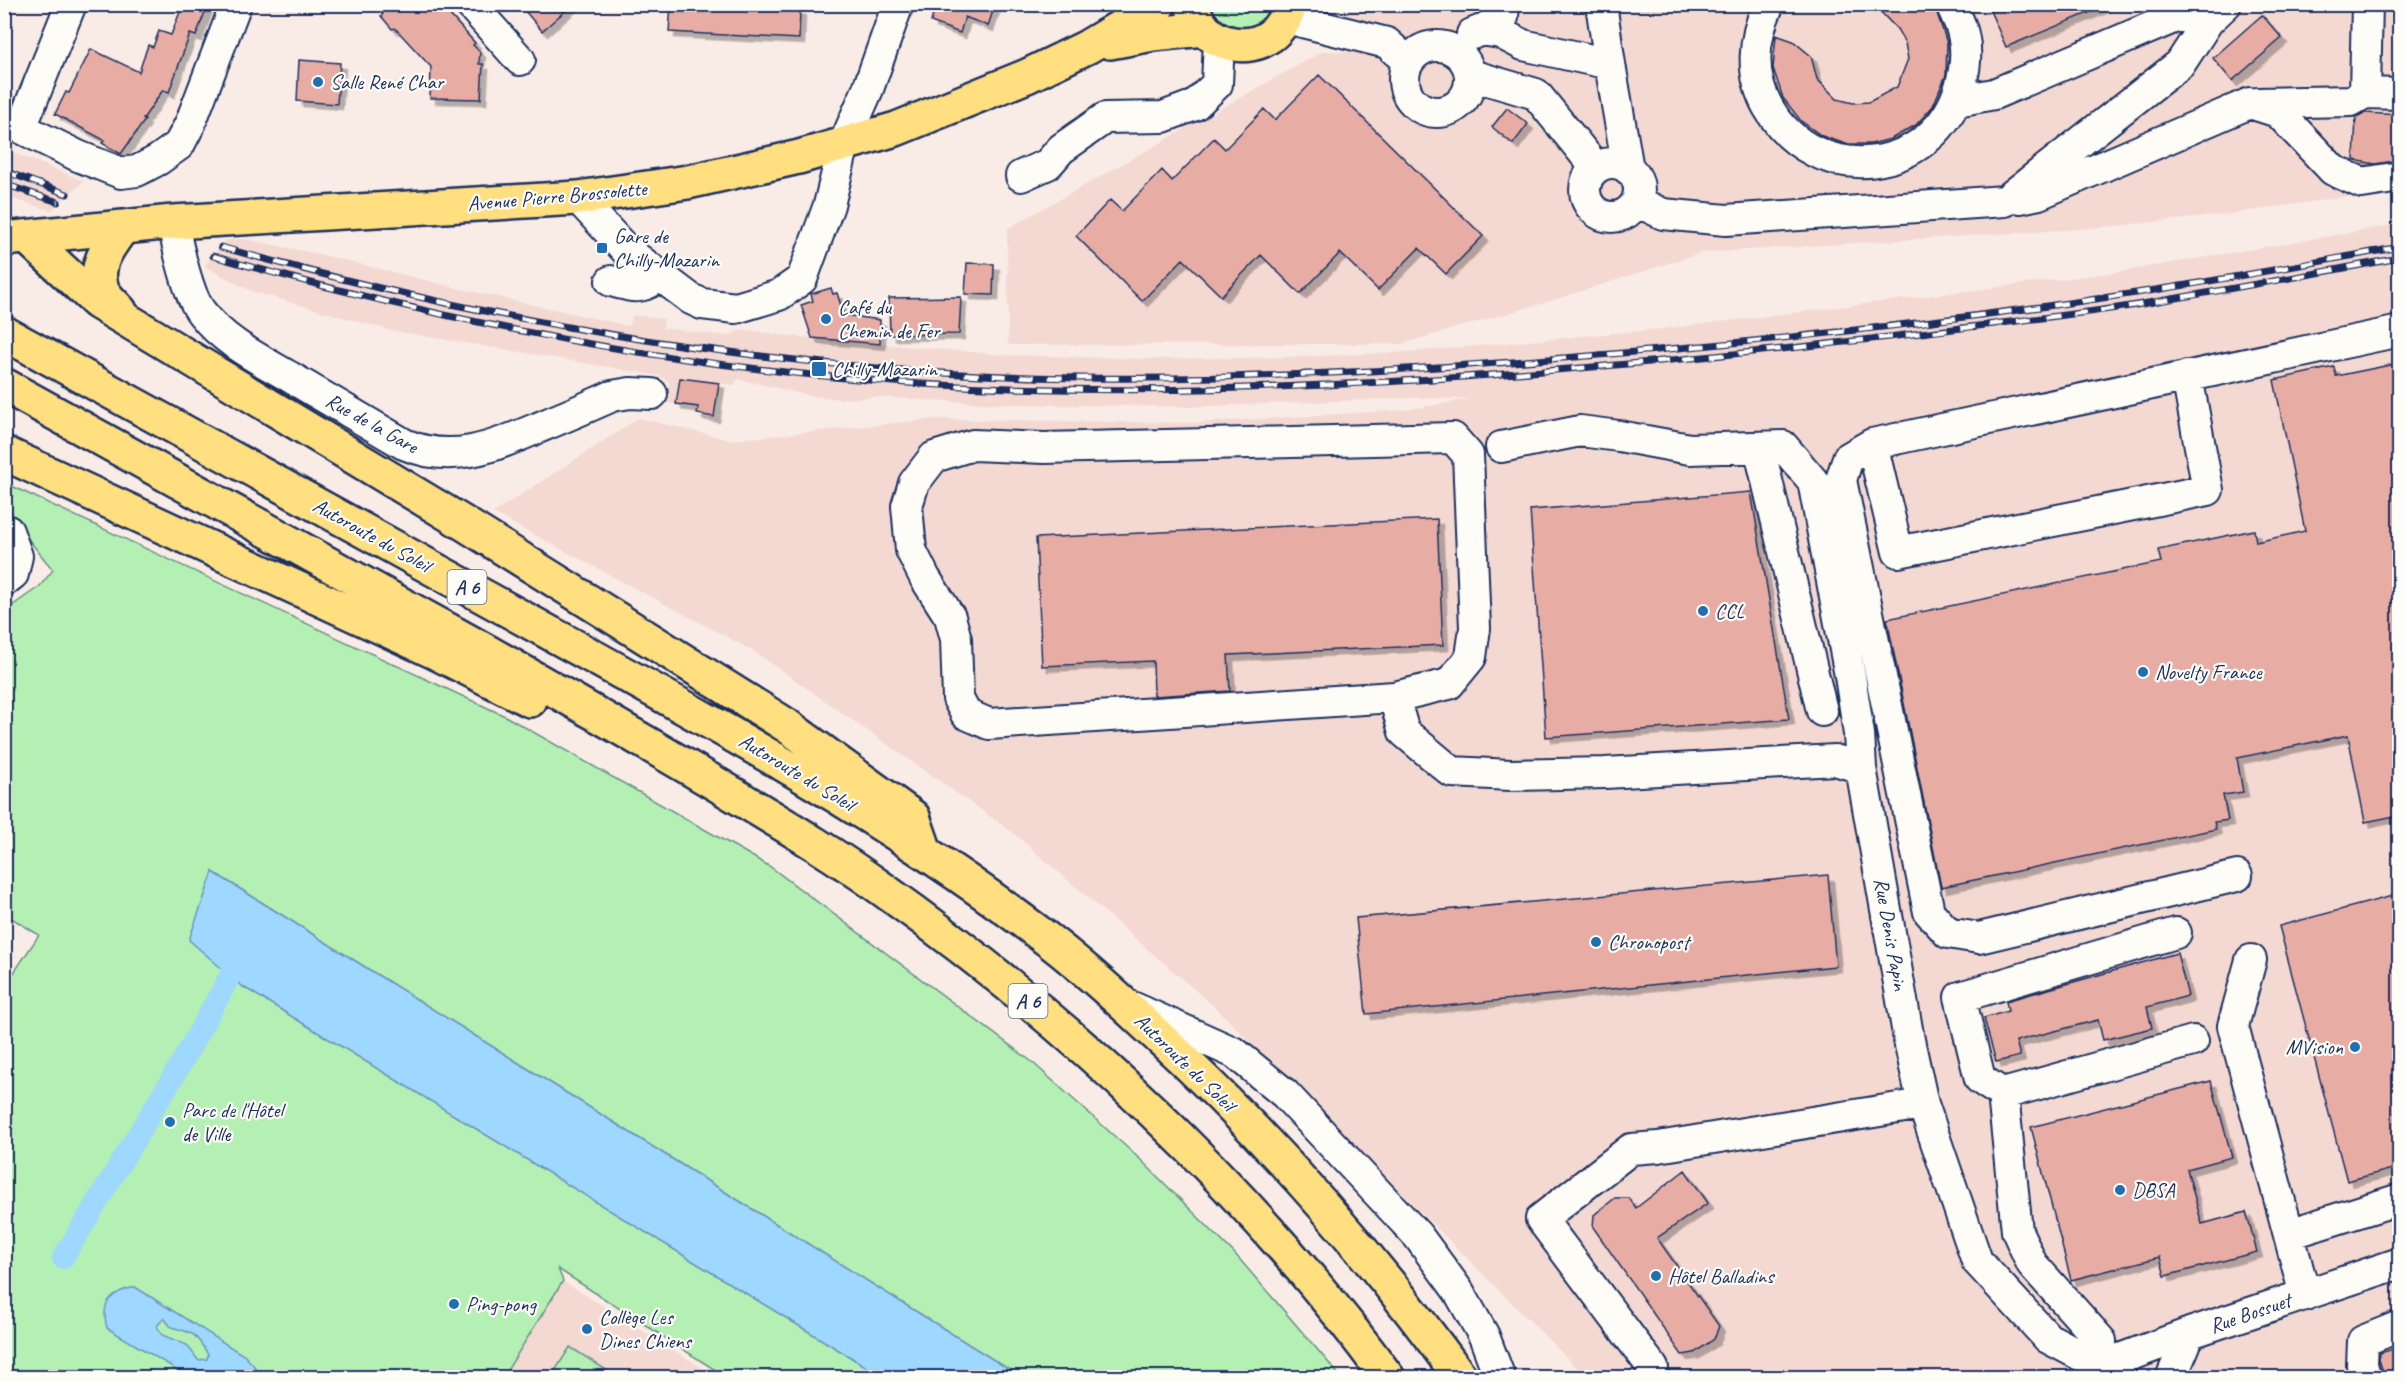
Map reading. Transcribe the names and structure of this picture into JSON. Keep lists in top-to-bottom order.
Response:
{
  "streets": {
    "main road": ["Avenue Pierre Brossolette", "Autoroute du Soleil", "A 6"],
    "street": ["Rue de la Gare", "Rue Denis Papin", "Rue Bossuet"]
  },
  "crossings": [
    ["Avenue Pierre Brossolette", "Rue de la Gare"],
    ["Rue Denis Papin", "Rue Bossuet"]
  ],
  "places": {
    "other": [
      "Salle René Char",
      "Café du Chemin de Fer",
      "CCL",
      "Novelty France",
      "Chronopost",
      "MVision",
      "Parc de l'Hôtel de Ville",
      "DBSA",
      "Hôtel Balladins",
      "Ping-pong",
      "Collège Les Dines Chiens"
    ],
    "transit": ["Gare de Chilly-Mazarin", "Chilly-Mazarin"]
  }
}
